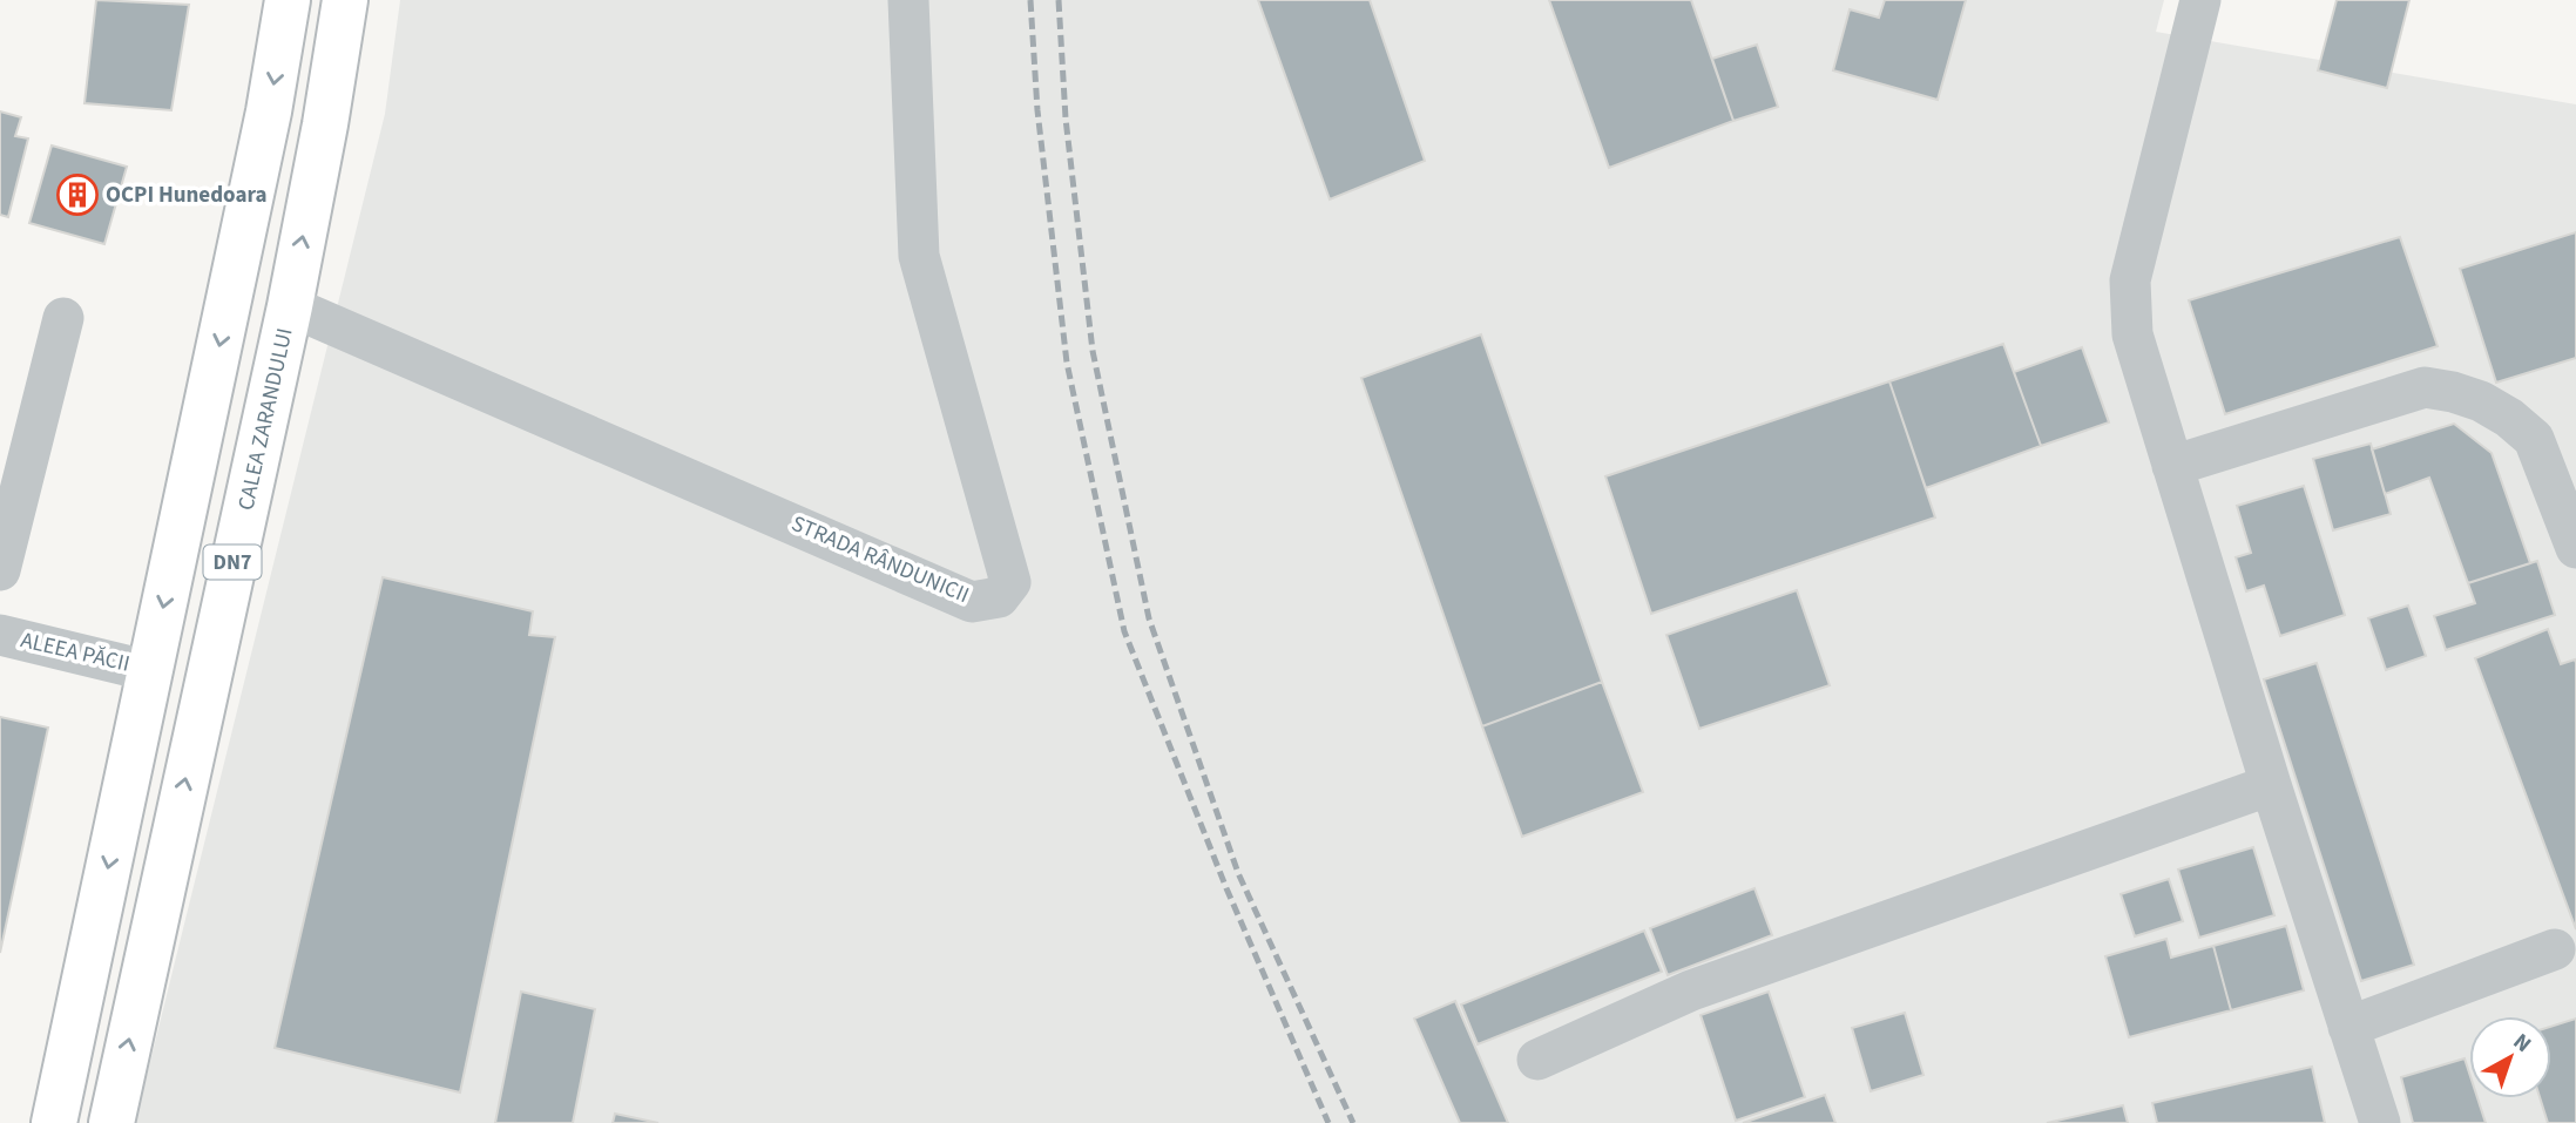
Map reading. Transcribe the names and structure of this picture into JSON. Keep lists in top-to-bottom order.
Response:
{
  "streets": {
    "main road": ["CALEA ZARANDULUI", "DN7"],
    "street": ["STRADA RÂNDUNICII", "ALEEA PĂCII"]
  },
  "crossings": [
    ["CALEA ZARANDULUI", "STRADA RÂNDUNICII"],
    ["DN7", "ALEEA PĂCII"]
  ],
  "places": {
    "building": ["OCPI Hunedoara"]
  },
  "north": "top right"
}
